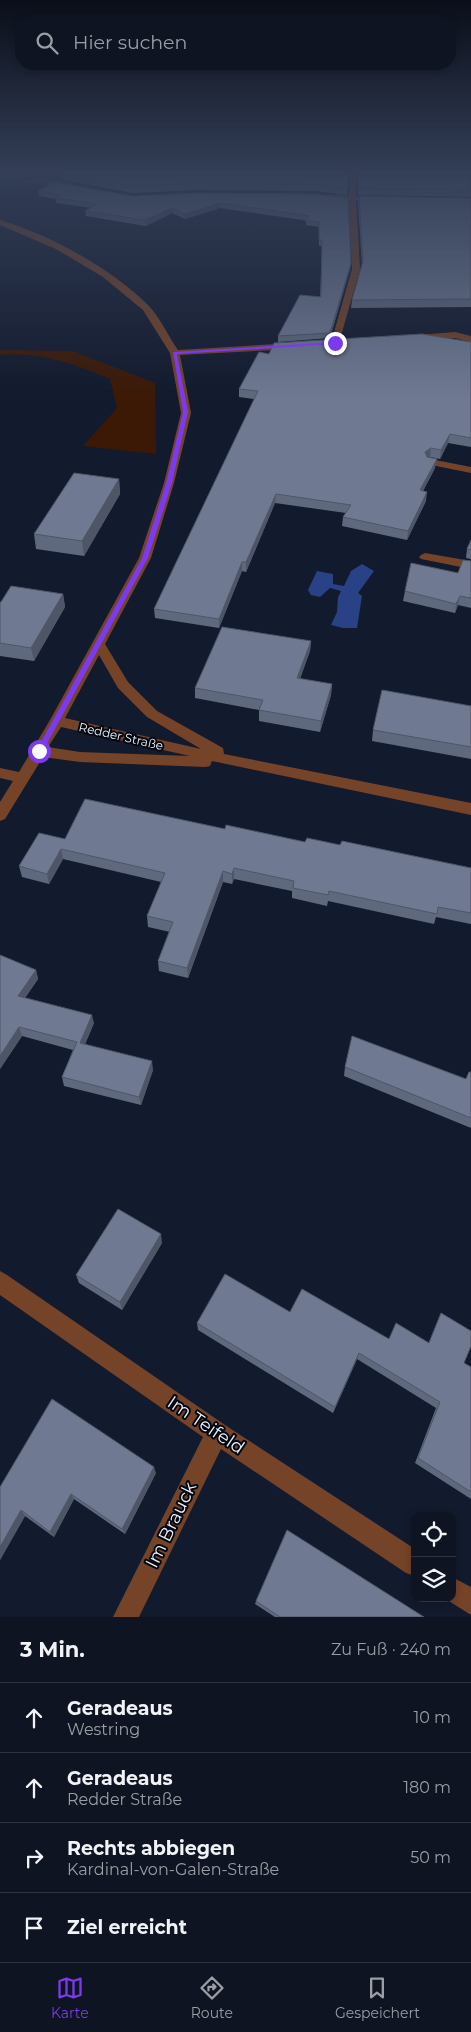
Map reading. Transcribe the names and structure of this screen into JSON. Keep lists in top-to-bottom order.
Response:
{
  "streets": {
    "street": ["Redder Straße", "Im Teifeld", "Im Brauck"]
  },
  "crossings": [
    ["Im Teifeld", "Im Brauck"]
  ],
  "page": {
    "search": "Hier suchen",
    "heading": ["3 Min.", "Zu Fuß · 240 m"],
    "list": [
      ["Geradeaus", "Westring", "10 m"],
      ["Geradeaus", "Redder Straße", "180 m"],
      ["Rechts abbiegen", "Kardinal-von-Galen-Straße", "50 m"],
      "Ziel erreicht"
    ],
    "nav": ["Karte", "Route", "Gespeichert"]
  }
}
